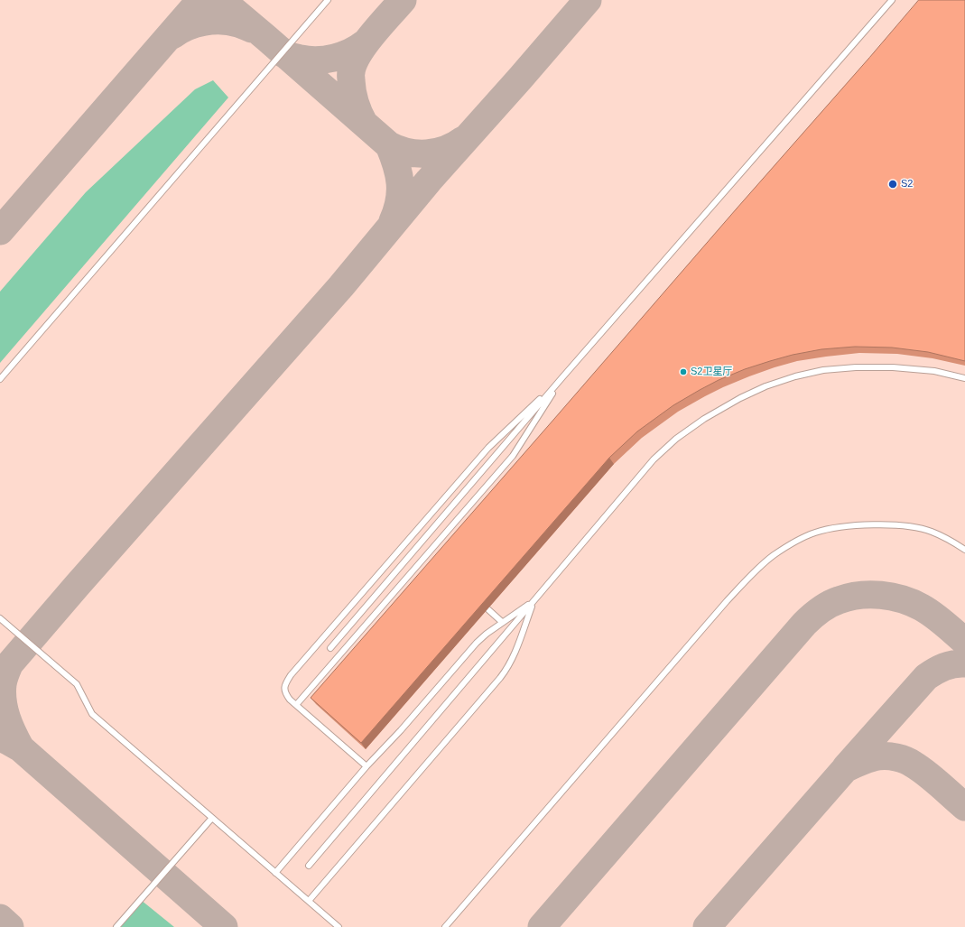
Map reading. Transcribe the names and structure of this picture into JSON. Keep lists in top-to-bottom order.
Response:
{
  "places": ["S2", "S2卫星厅"]
}
